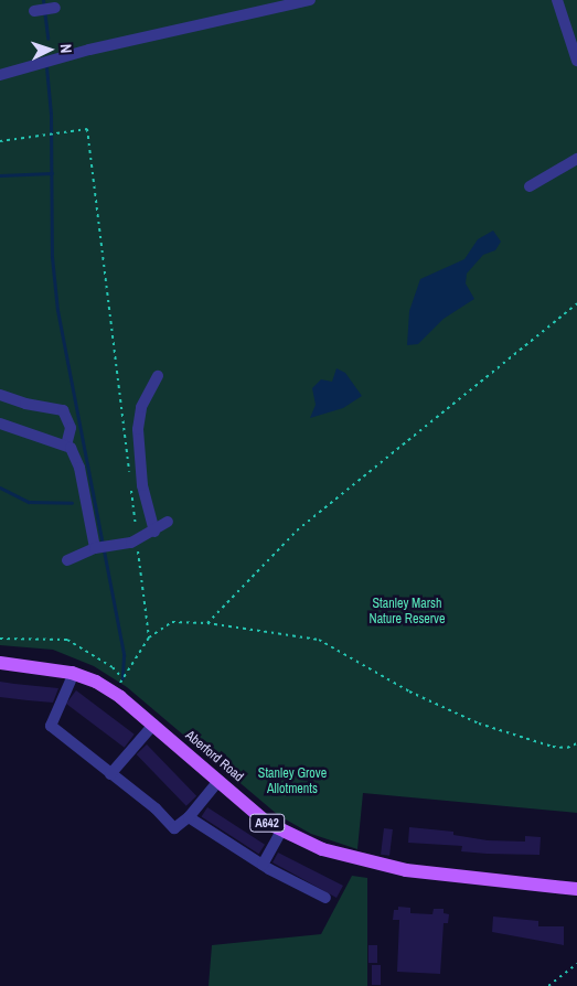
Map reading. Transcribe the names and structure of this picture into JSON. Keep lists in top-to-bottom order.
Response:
{
  "streets": {
    "main road": ["Aberford Road", "A642"]
  },
  "parks": ["Stanley Marsh Nature Reserve", "Stanley Grove Allotments"],
  "north": "right"
}
